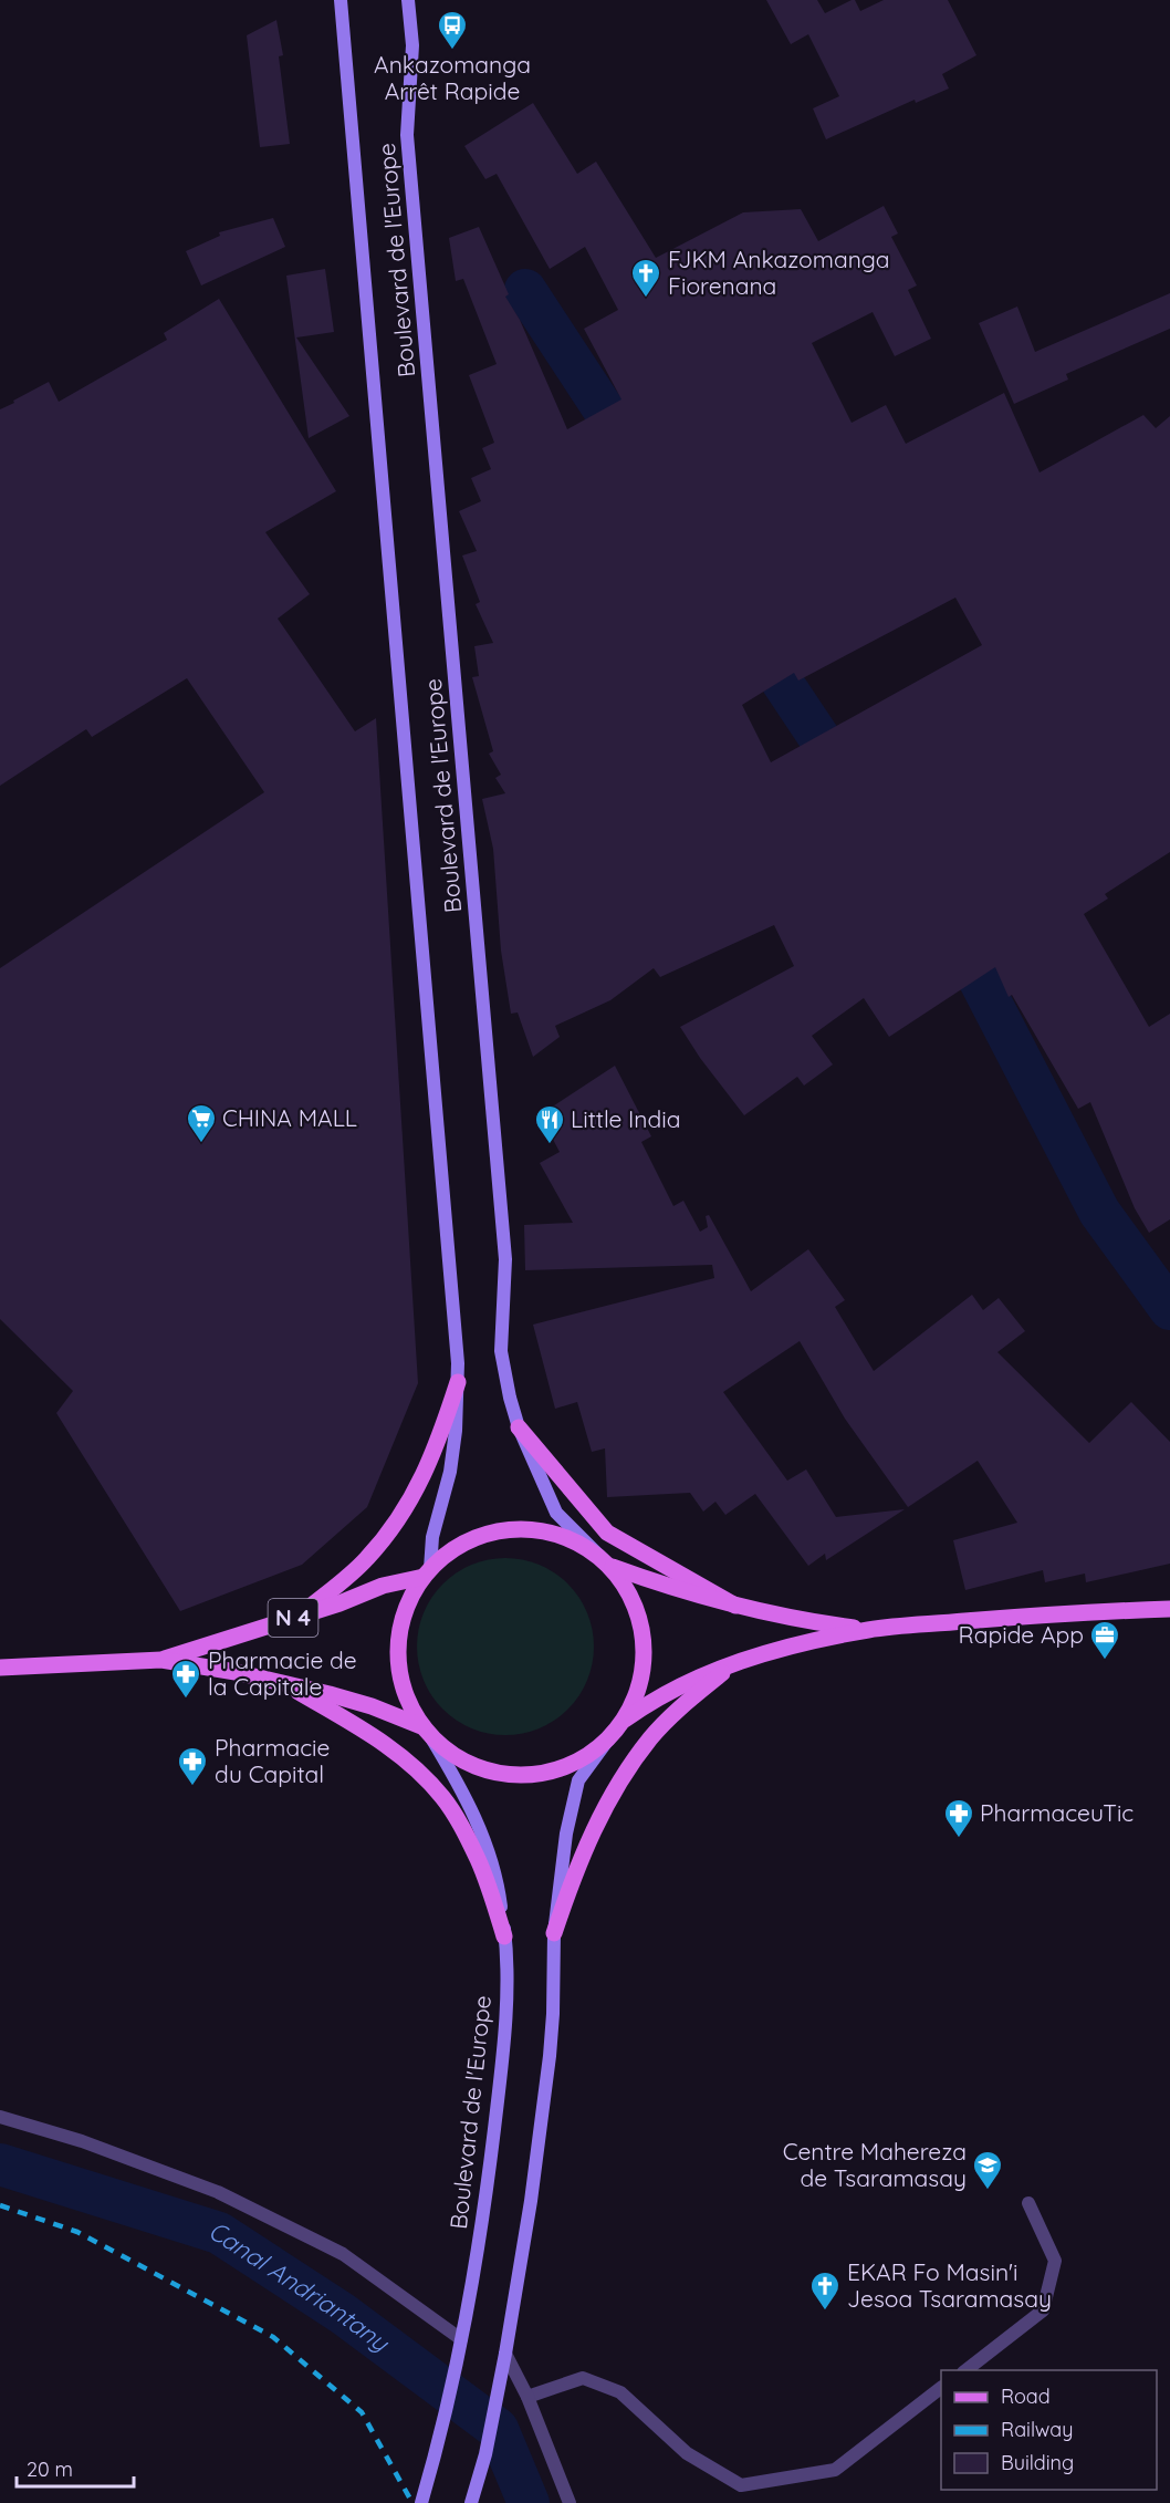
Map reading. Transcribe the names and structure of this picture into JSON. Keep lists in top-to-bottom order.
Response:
{
  "streets": {
    "main road": ["Boulevard de l'Europe", "N 4"]
  },
  "crossings": [
    ["Boulevard de l'Europe", "N 4"]
  ],
  "water": ["Canal Andriantany"],
  "places": {
    "bus stop": ["Ankazomanga Arrêt Rapide"],
    "church": ["FJKM Ankazomanga Fiorenana", "EKAR Fo Masin'i Jesoa Tsaramasay"],
    "supermarket": ["CHINA MALL"],
    "restaurant": ["Little India"],
    "office": ["Rapide App"],
    "pharmacy": ["Pharmacie de la Capitale", "Pharmacie du Capital", "PharmaceuTic"],
    "school or university": ["Centre Mahereza de Tsaramasay"]
  },
  "legend": ["Road", "Railway", "Building"],
  "scale_bar": "20 m"
}
